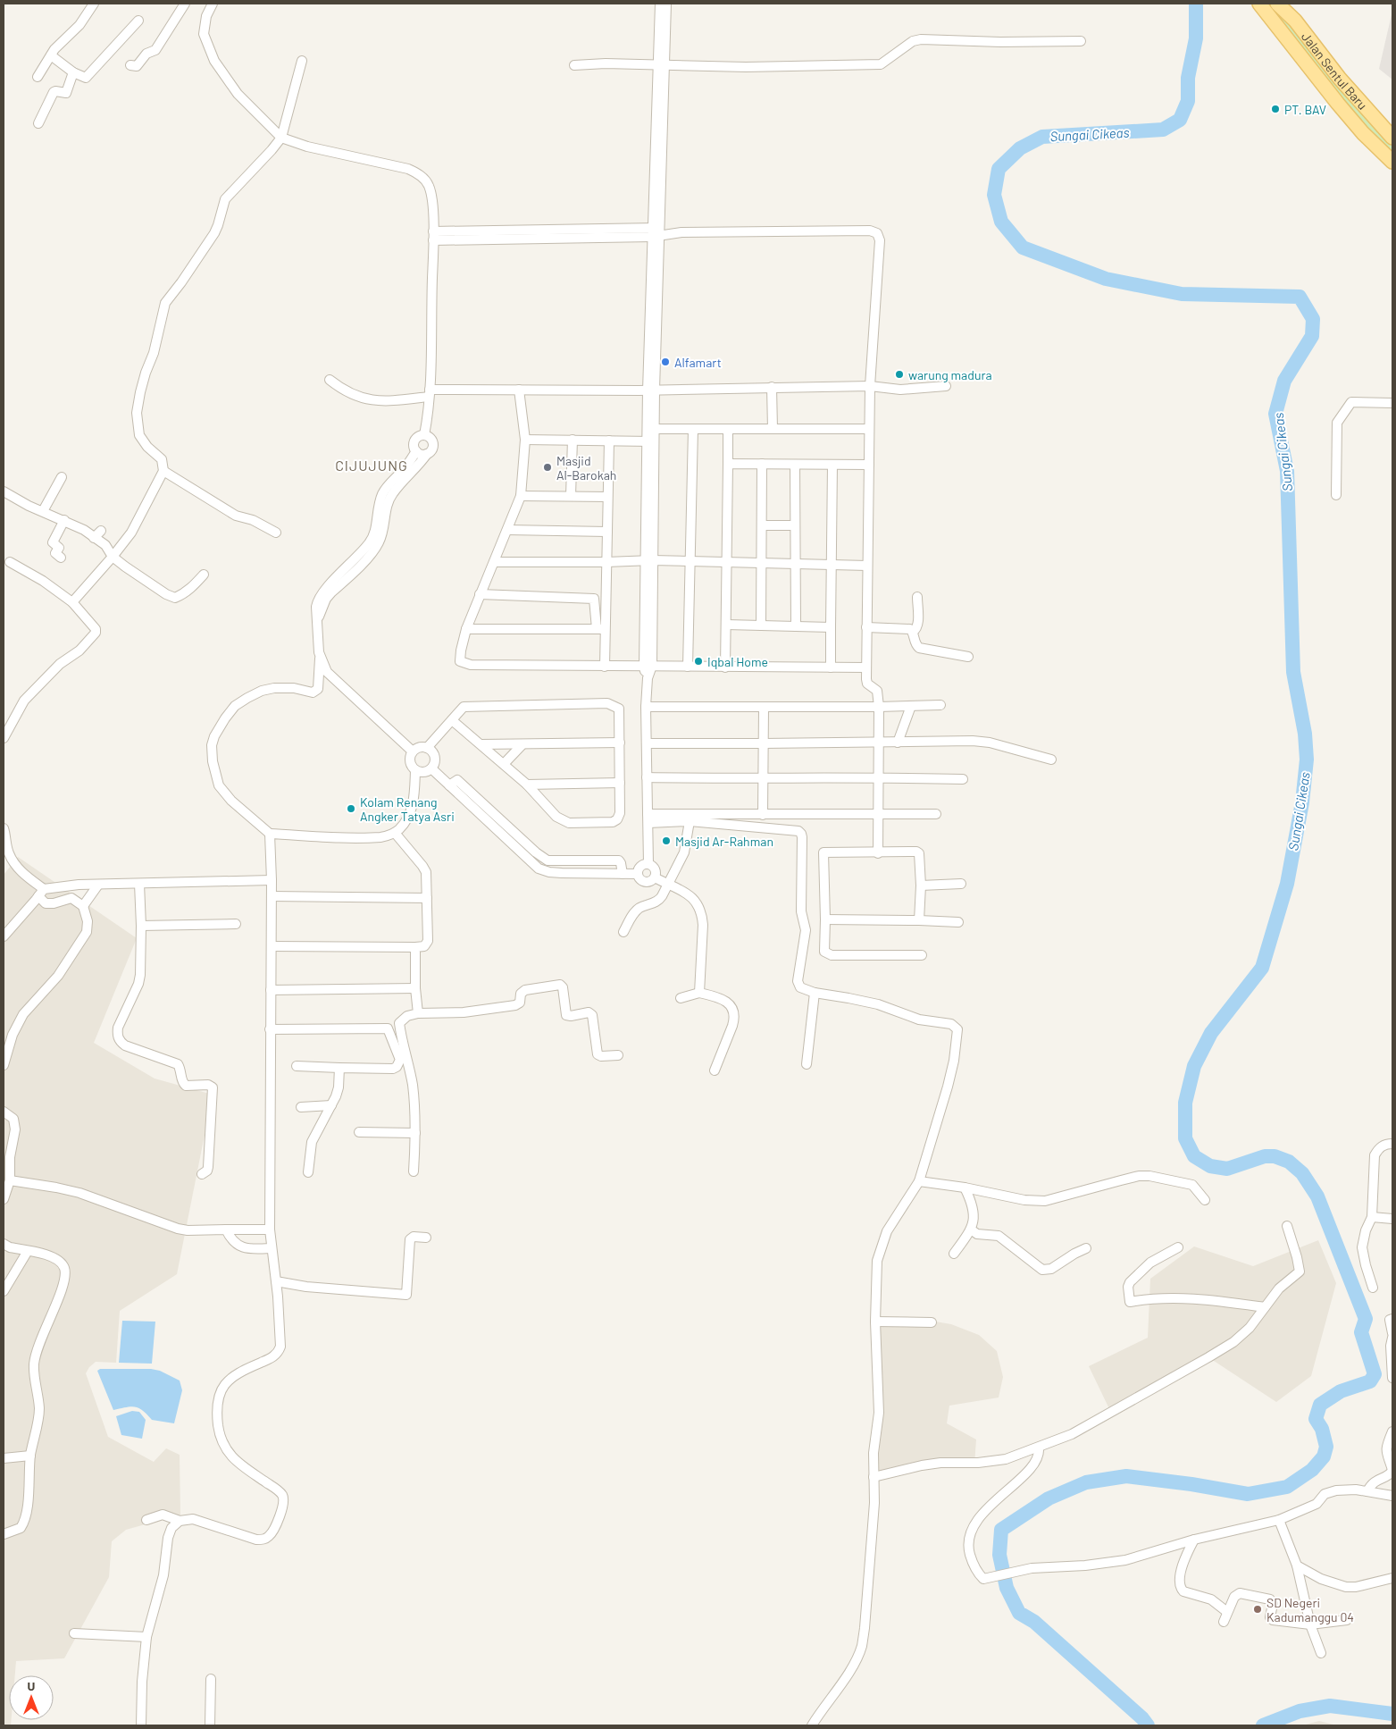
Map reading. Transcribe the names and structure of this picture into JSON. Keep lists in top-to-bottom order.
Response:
{
  "streets": {
    "main road": ["Jalan Sentul Baru"]
  },
  "districts": ["CIJUJUNG"],
  "water": ["Sungai Cikeas"],
  "places": [
    "PT. BAV",
    "Alfamart",
    "warung madura",
    "Masjid Al-Barokah",
    "Iqbal Home",
    "Kolam Renang Angker Tatya Asri",
    "Masjid Ar-Rahman",
    "SD Negeri Kadumanggu 04"
  ],
  "north": "top"
}
